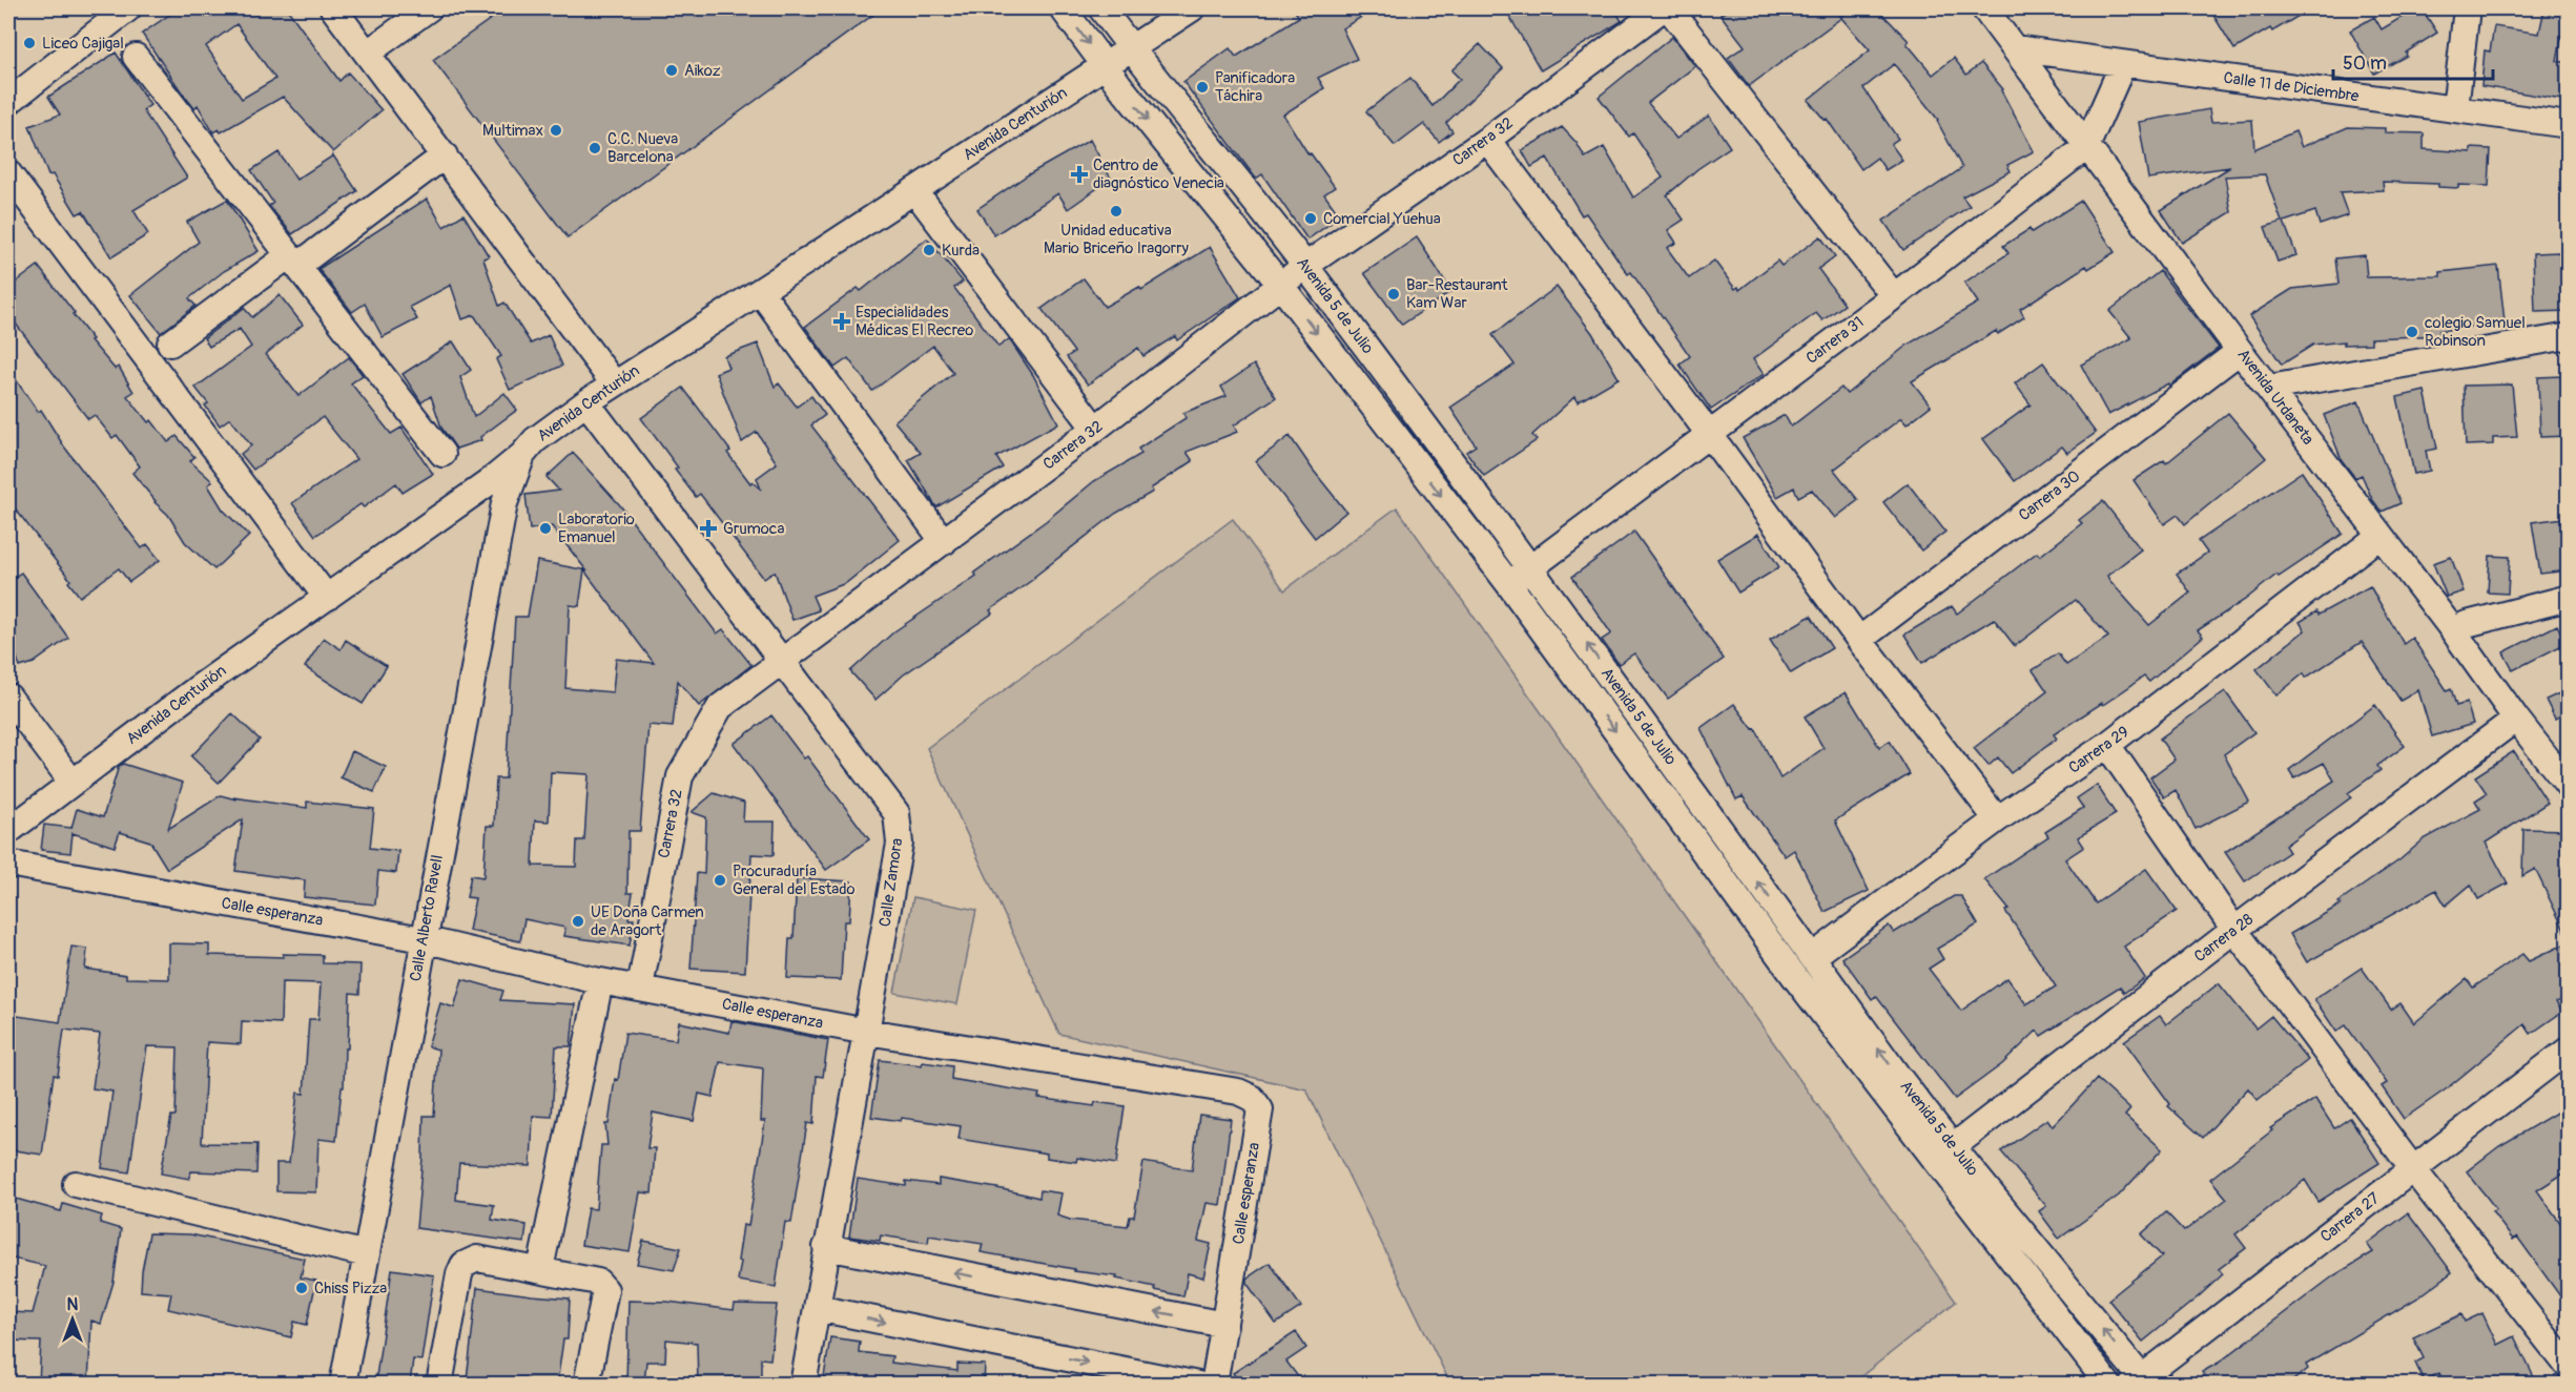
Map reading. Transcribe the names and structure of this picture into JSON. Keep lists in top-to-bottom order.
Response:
{
  "streets": {
    "street": [
      "Calle 11 de Diciembre",
      "Avenida Centurión",
      "Carrera 32",
      "Avenida 5 de Julio",
      "Carrera 31",
      "Avenida Urdaneta",
      "Carrera 30",
      "Carrera 29",
      "Calle Zamora",
      "Calle esperanza",
      "Calle Alberto Ravell",
      "Carrera 28",
      "Carrera 27"
    ]
  },
  "crossings": [
    ["Calle 11 de Diciembre", "Carrera 31"],
    ["Calle 11 de Diciembre", "Avenida Urdaneta"],
    ["Avenida Centurión", "Avenida 5 de Julio"],
    ["Avenida Centurión", "Calle Zamora"],
    ["Avenida Centurión", "Calle Alberto Ravell"],
    ["Carrera 32", "Avenida 5 de Julio"],
    ["Carrera 32", "Calle Zamora"],
    ["Carrera 32", "Calle esperanza"],
    ["Avenida 5 de Julio", "Carrera 31"],
    ["Avenida 5 de Julio", "Carrera 29"],
    ["Avenida 5 de Julio", "Carrera 28"],
    ["Avenida 5 de Julio", "Carrera 27"],
    ["Carrera 31", "Avenida Urdaneta"],
    ["Avenida Urdaneta", "Carrera 30"],
    ["Avenida Urdaneta", "Carrera 29"],
    ["Avenida Urdaneta", "Carrera 28"],
    ["Calle Zamora", "Calle esperanza"],
    ["Calle esperanza", "Calle Alberto Ravell"]
  ],
  "places": {
    "other": [
      "Liceo Cajigal",
      "Aikoz",
      "Panificadora Táchira",
      "Multimax",
      "C.C. Nueva Barcelona",
      "Unidad educativa Mario Briceño Iragorry",
      "Comercial Yuehua",
      "Kurda",
      "Bar-Restaurant Kam War",
      "colegio Samuel Robinson",
      "Laboratorio Emanuel",
      "Procuraduría General del Estado",
      "UE Doña Carmen de Aragort",
      "Chiss Pizza"
    ],
    "health": ["Centro de diagnóstico Venecia", "Especialidades Médicas El Recreo", "Grumoca"]
  },
  "scale_bar": "50 m",
  "north": "top"
}
